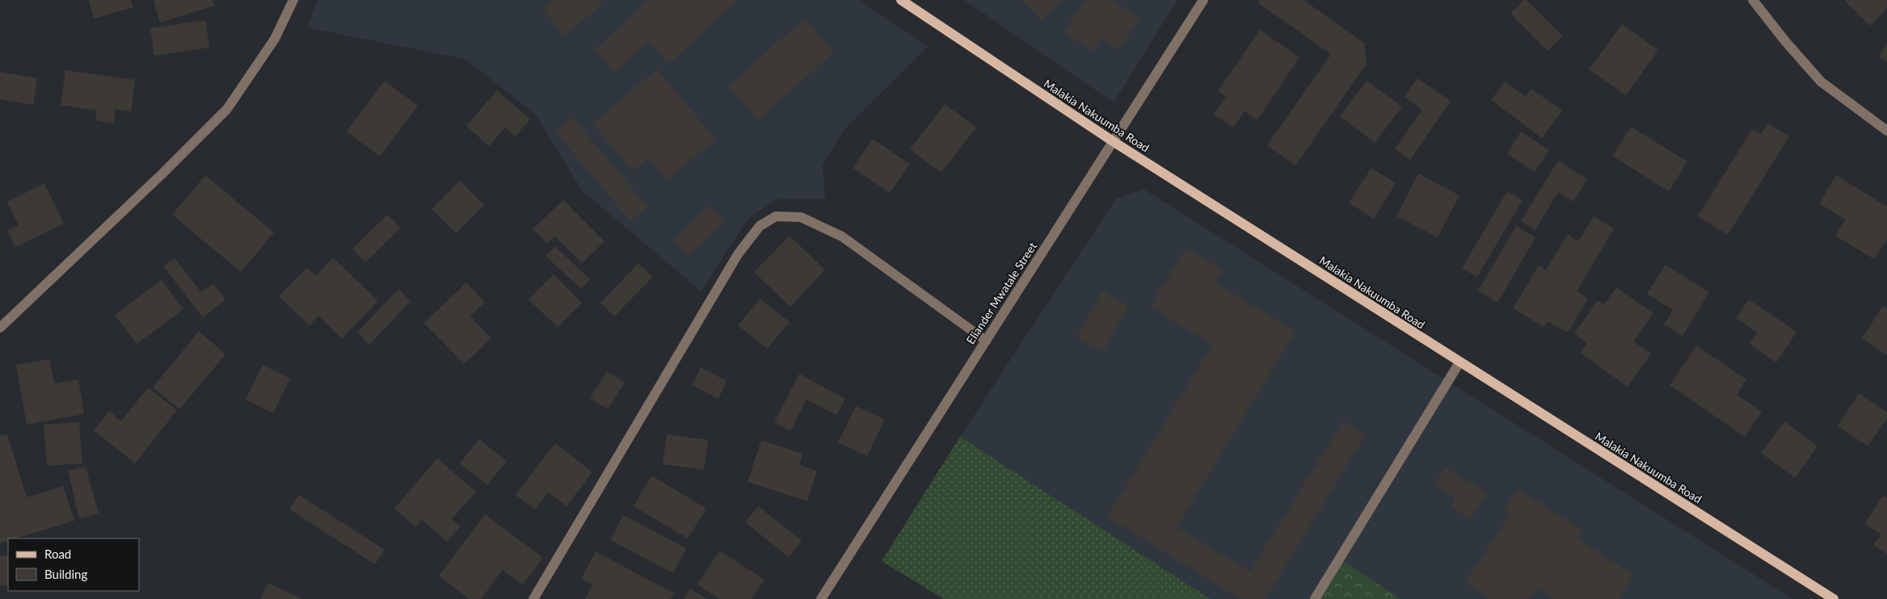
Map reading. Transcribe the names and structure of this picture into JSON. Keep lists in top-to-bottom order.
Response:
{
  "streets": {
    "main road": ["Malakia Nakuumba Road"],
    "street": ["Eliander Mwatale Street"]
  },
  "crossings": [
    ["Malakia Nakuumba Road", "Eliander Mwatale Street"]
  ],
  "legend": ["Road", "Building"]
}
